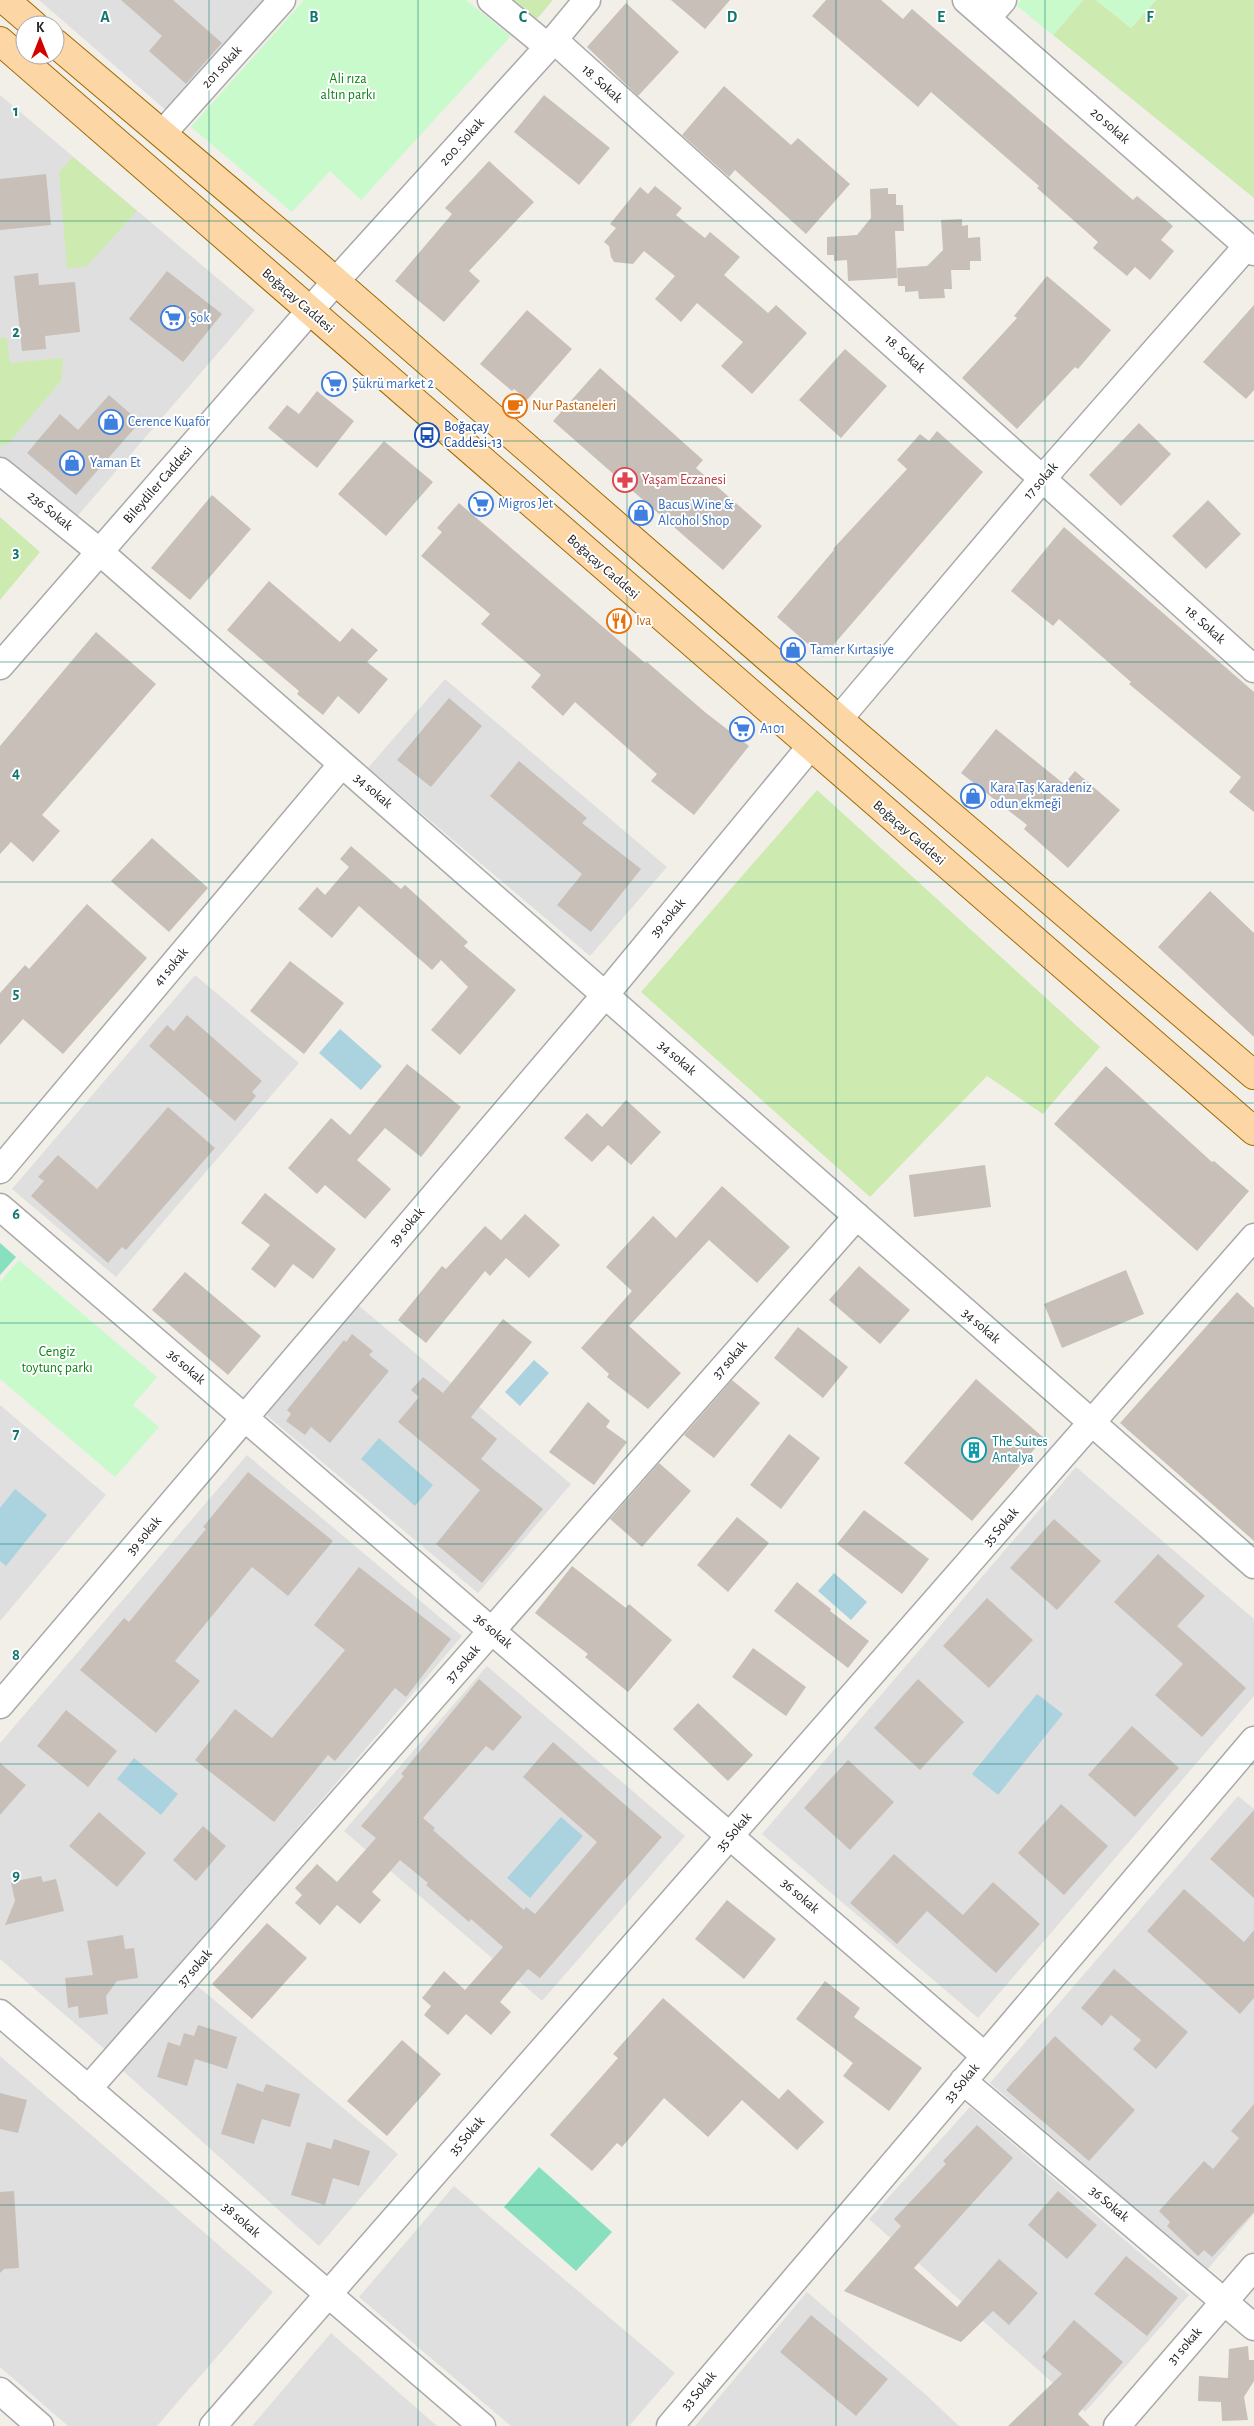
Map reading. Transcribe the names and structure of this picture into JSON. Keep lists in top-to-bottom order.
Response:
{
  "streets": {
    "main road": ["Boğaçay Caddesi"],
    "street": [
      "201 sokak",
      "18. Sokak",
      "20 sokak",
      "200. Sokak",
      "17 sokak",
      "Bileydiler Caddesi",
      "236 Sokak",
      "34 sokak",
      "39 sokak",
      "41 sokak",
      "37 sokak",
      "36 sokak",
      "35 Sokak",
      "33 Sokak",
      "36 Sokak",
      "38 sokak",
      "31 sokak"
    ]
  },
  "crossings": [
    ["18. Sokak", "200. Sokak"],
    ["18. Sokak", "17 sokak"],
    ["20 sokak", "17 sokak"],
    ["200. Sokak", "Bileydiler Caddesi"],
    ["Boğaçay Caddesi", "Bileydiler Caddesi"],
    ["Boğaçay Caddesi", "39 sokak"],
    ["Bileydiler Caddesi", "236 Sokak"],
    ["Bileydiler Caddesi", "34 sokak"],
    ["236 Sokak", "34 sokak"],
    ["34 sokak", "39 sokak"],
    ["34 sokak", "41 sokak"],
    ["34 sokak", "37 sokak"],
    ["34 sokak", "35 Sokak"],
    ["39 sokak", "36 sokak"],
    ["37 sokak", "36 sokak"],
    ["37 sokak", "38 sokak"],
    ["36 sokak", "35 Sokak"],
    ["36 sokak", "33 Sokak"],
    ["35 Sokak", "38 sokak"],
    ["33 Sokak", "36 Sokak"],
    ["36 Sokak", "31 sokak"]
  ],
  "parks": ["Ali rıza altın parkı", "Cengiz toytunç parkı"],
  "places": {
    "supermarket": [
      "Şok",
      "Şükrü market 2",
      "Migros Jet",
      "A101"
    ],
    "cafe": ["Nur Pastaneleri"],
    "shop": [
      "Cerence Kuaför",
      "Yaman Et",
      "Bacus Wine & Alcohol Shop",
      "Tamer Kırtasiye",
      "Kara Taş Karadeniz odun ekmeği"
    ],
    "bus stop": ["Boğaçay Caddesi-13"],
    "pharmacy": ["Yaşam Eczanesi"],
    "restaurant": ["Iva"],
    "building": ["The Suites Antalya"]
  },
  "north": "top",
  "grid": {
    "columns": [
      "A",
      "B",
      "C",
      "D",
      "E",
      "F"
    ],
    "rows": [
      "1",
      "2",
      "3",
      "4",
      "5",
      "6",
      "7",
      "8",
      "9"
    ]
  }
}
